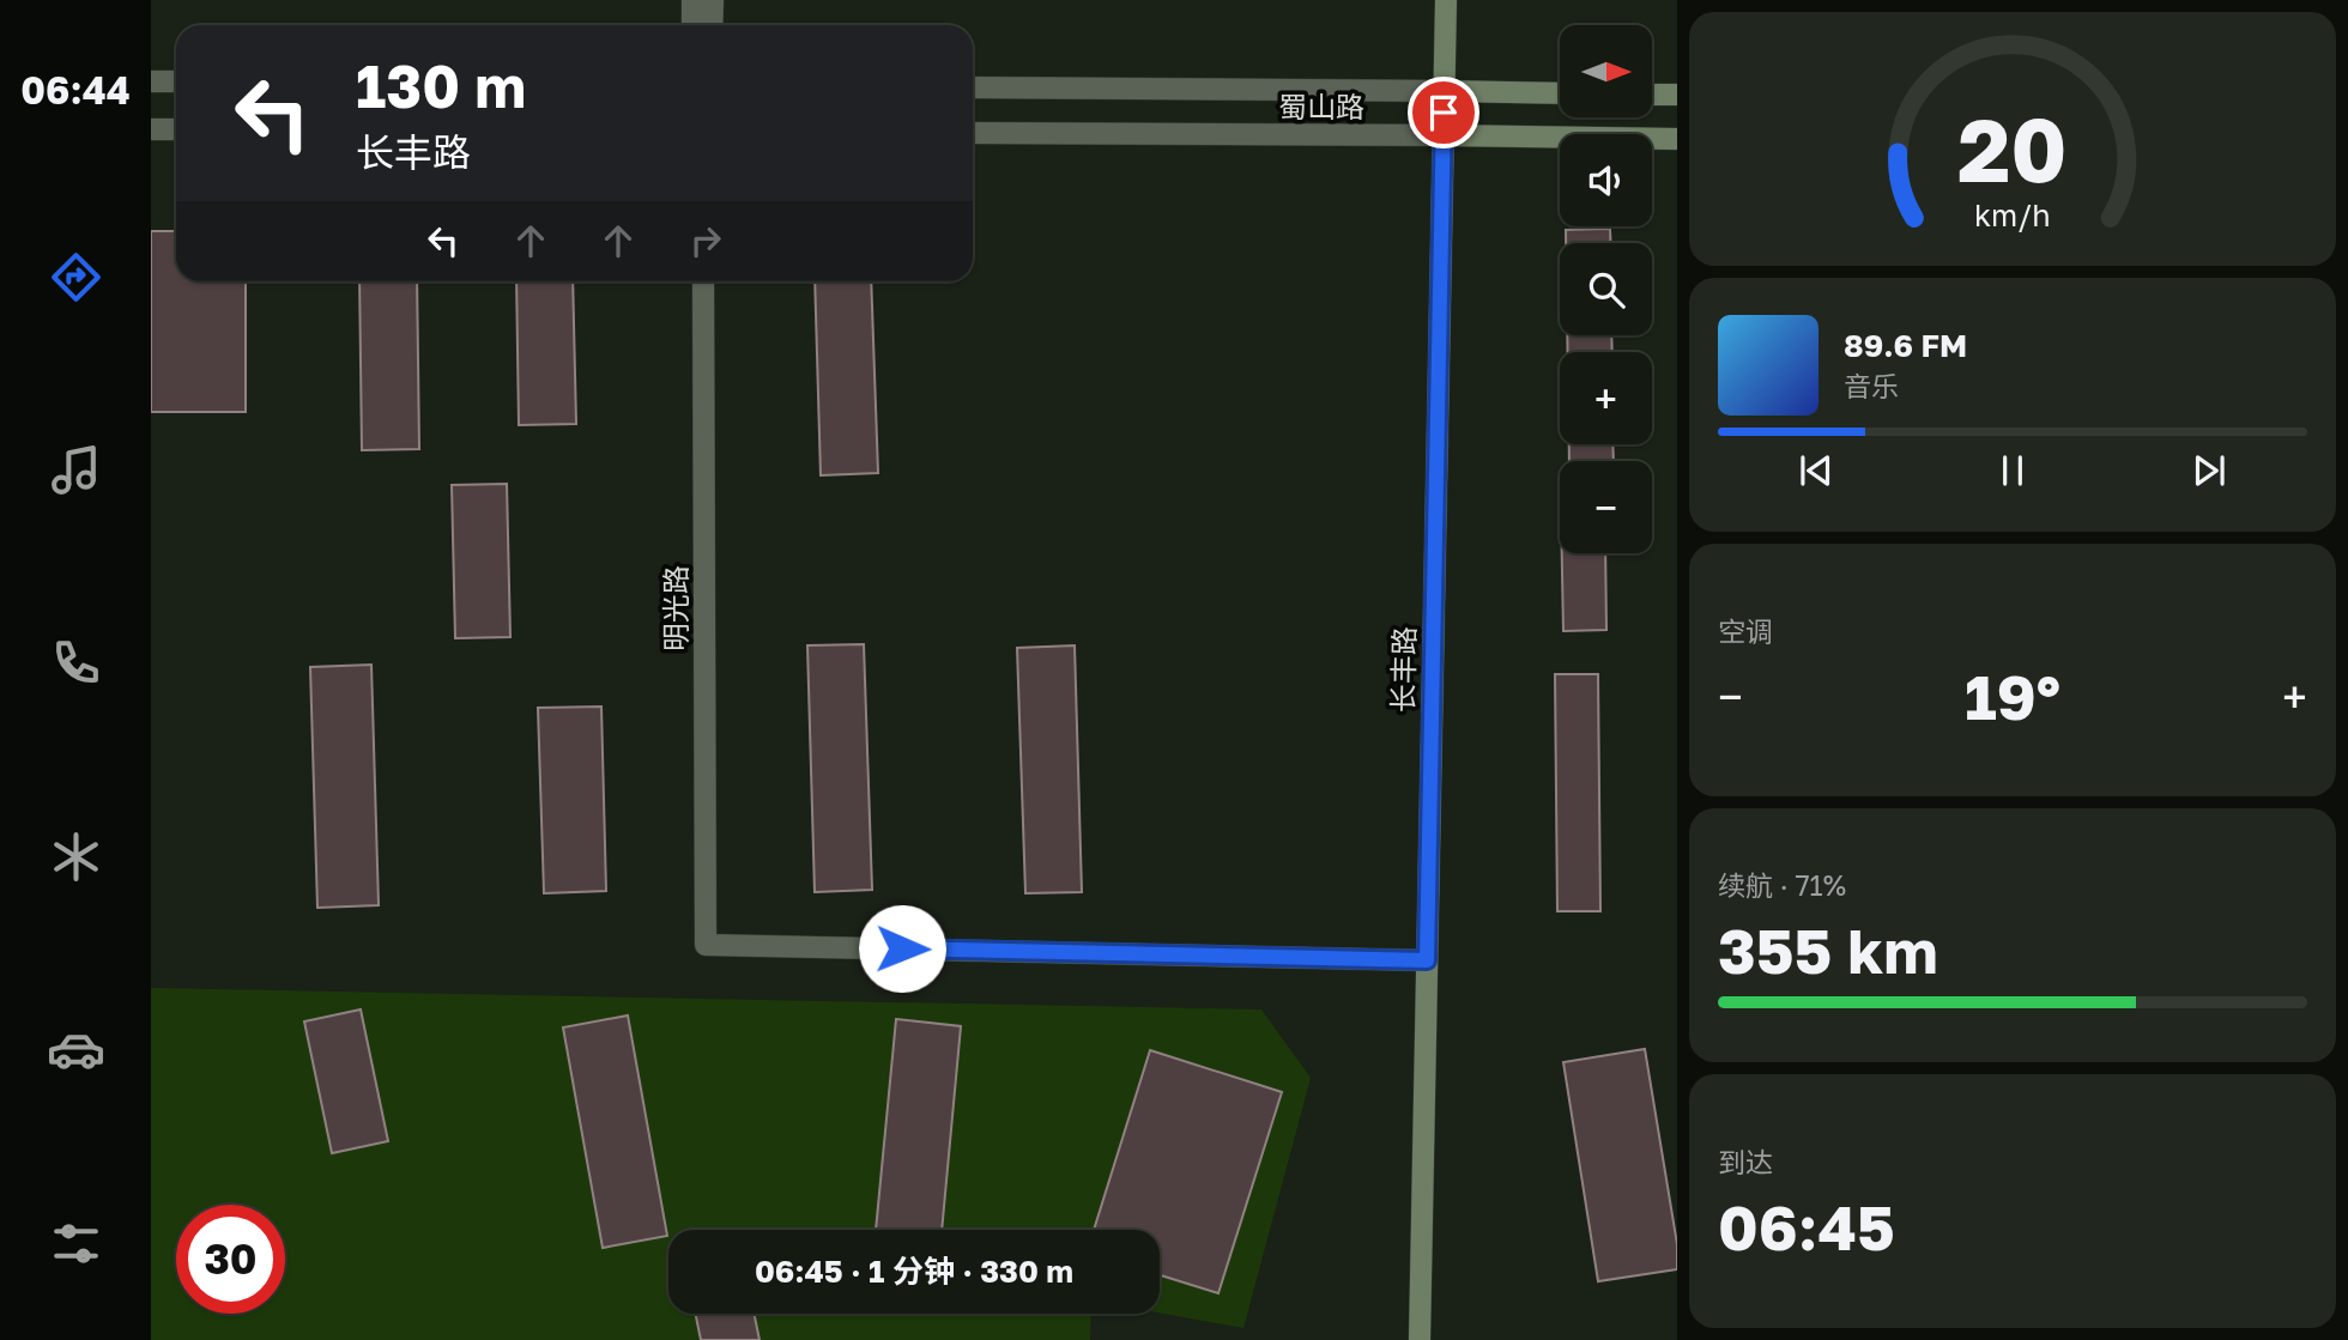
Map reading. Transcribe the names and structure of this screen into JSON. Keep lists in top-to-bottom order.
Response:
{
  "streets": {
    "street": ["蜀山路", "明光路", "长丰路"]
  },
  "crossings": [
    ["蜀山路", "长丰路"],
    ["明光路", "长丰路"]
  ],
  "north": "right",
  "page": {
    "tabs": "06:44",
    "map_buttons": ["+", "−"],
    "turn": ["130 m", "长丰路"],
    "song": ["89.6 FM", "音乐"],
    "tile": [
      "空调",
      ["续航 · 71%", "355 km"],
      ["到达", "06:45"]
    ],
    "heat": ["−", "19°", "+"],
    "limit": "30",
    "trip": "06:45 · 1 分钟 · 330 m",
    "gauge": ["20", "km/h"]
  }
}
